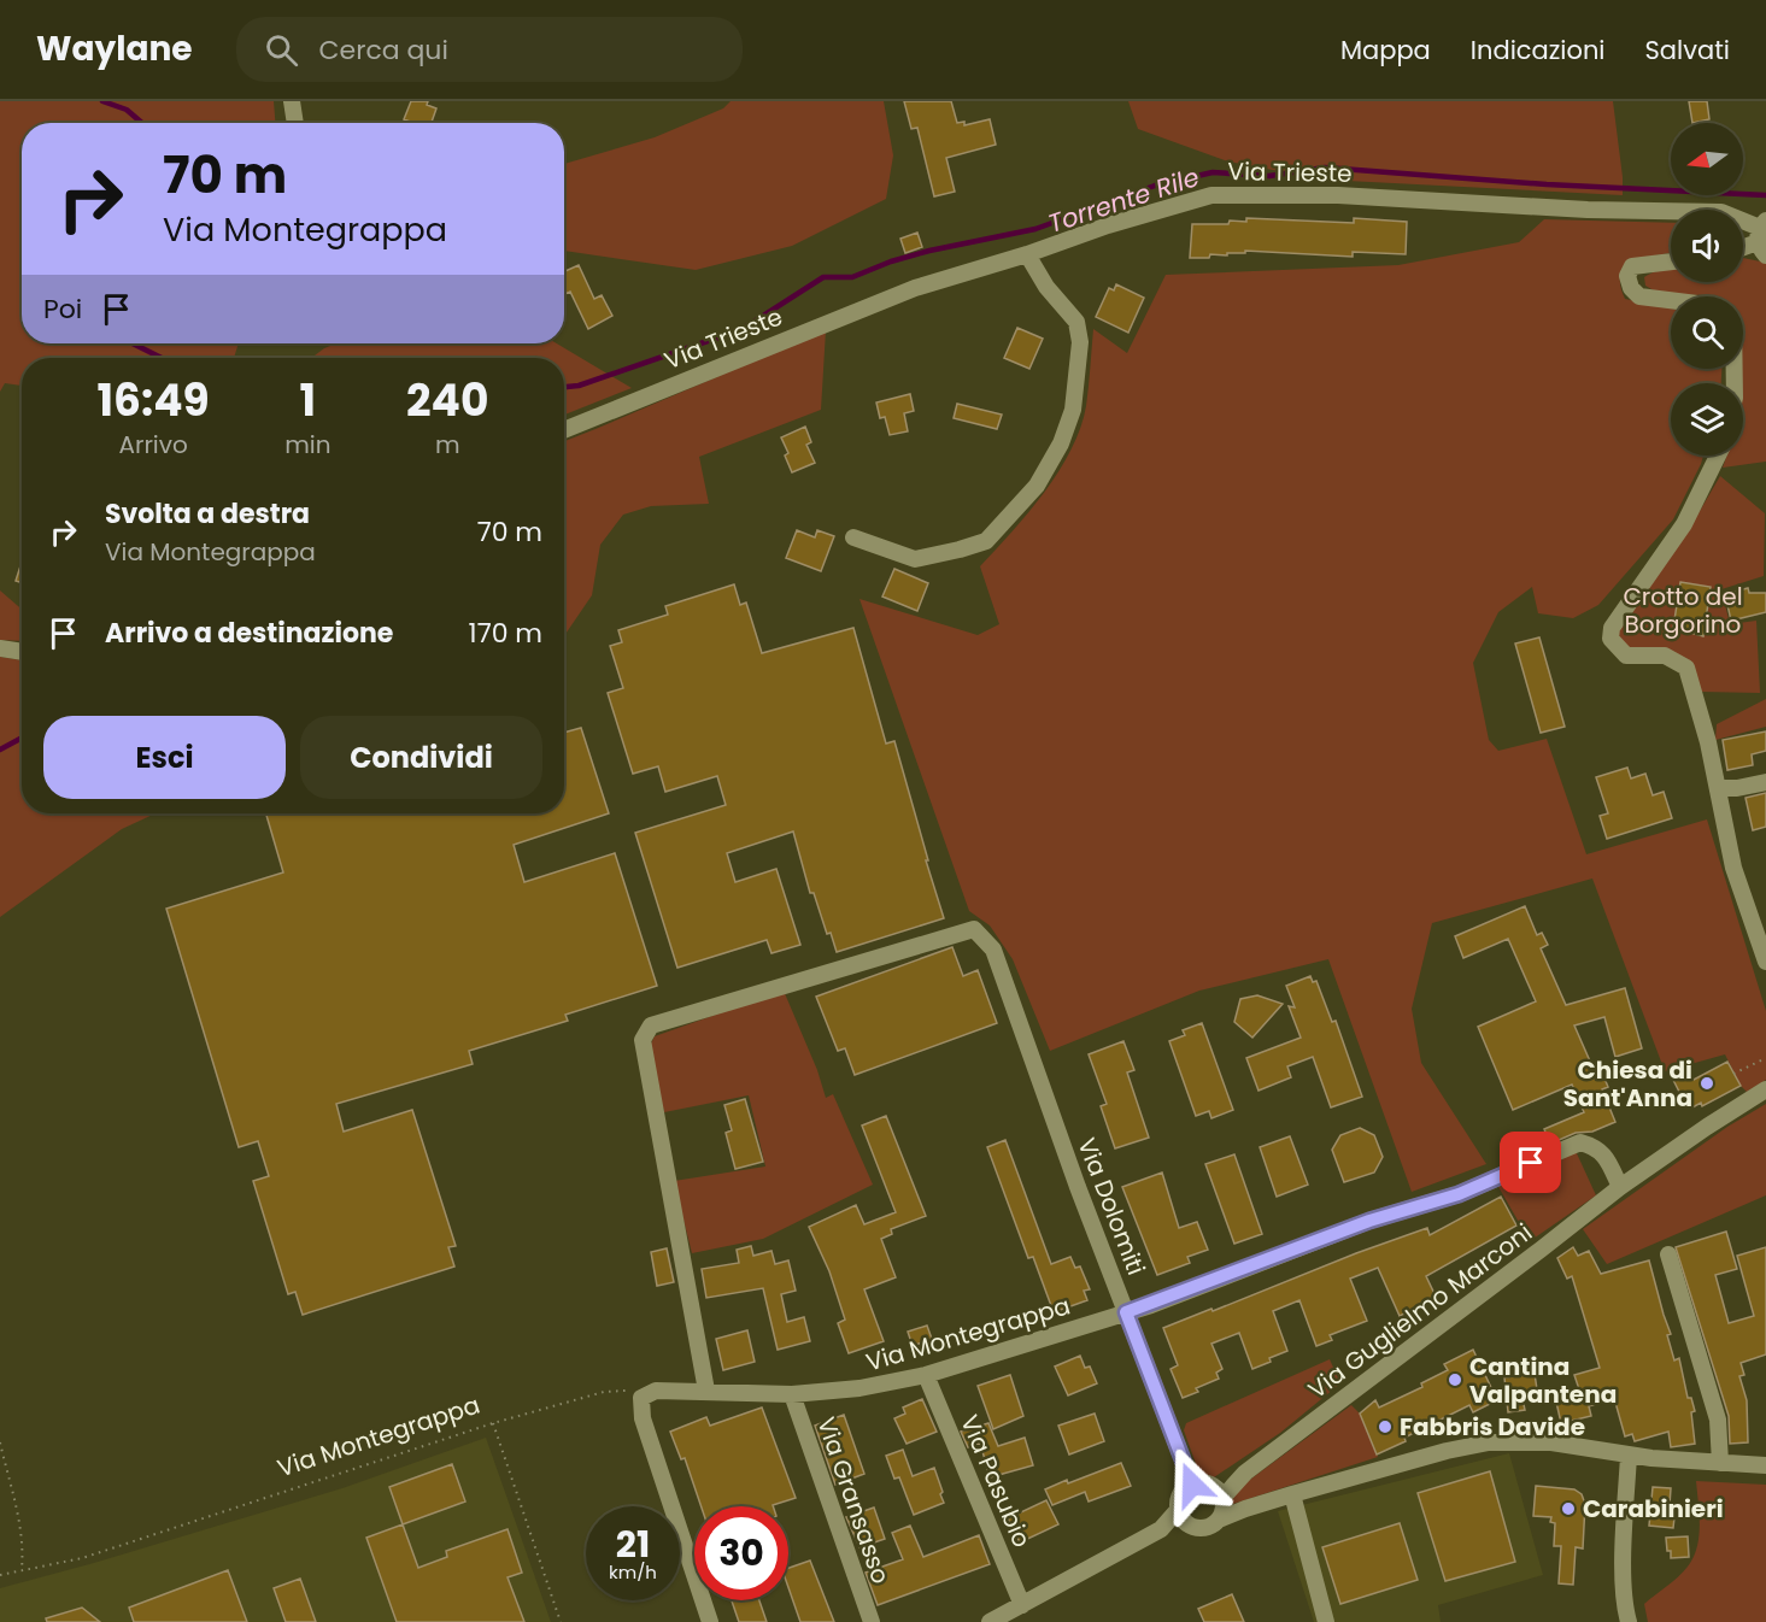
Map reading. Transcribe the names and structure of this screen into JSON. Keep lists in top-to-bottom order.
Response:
{
  "streets": {
    "street": [
      "Via Trieste",
      "Via Dolomiti",
      "Via Guglielmo Marconi",
      "Via Montegrappa",
      "Via Pasubio",
      "Via Gransasso"
    ]
  },
  "crossings": [
    ["Via Dolomiti", "Via Guglielmo Marconi"],
    ["Via Dolomiti", "Via Montegrappa"],
    ["Via Guglielmo Marconi", "Via Montegrappa"],
    ["Via Montegrappa", "Via Pasubio"],
    ["Via Montegrappa", "Via Gransasso"]
  ],
  "water": ["Torrente Rile"],
  "parks": ["Crotto del Borgorino"],
  "places": [
    "Chiesa di Sant'Anna",
    "Cantina Valpantena",
    "Fabbris Davide",
    "Carabinieri"
  ],
  "north": "left",
  "page": {
    "header": "Waylane",
    "search": "Cerca qui",
    "nav": ["Mappa", "Indicazioni", "Salvati"],
    "turn": ["70 m", "Via Montegrappa"],
    "then": "Poi",
    "eta": [
      "16:49",
      "Arrivo",
      "1",
      "min",
      "240",
      "m"
    ],
    "list": [
      {
        "name": "Svolta a destra",
        "note": "Via Montegrappa",
        "value": "70 m"
      },
      {
        "name": "Arrivo a destinazione",
        "value": "170 m"
      }
    ],
    "buttons": ["Esci", "Condividi"],
    "speed": "21 km/h",
    "limit": "30"
  }
}
